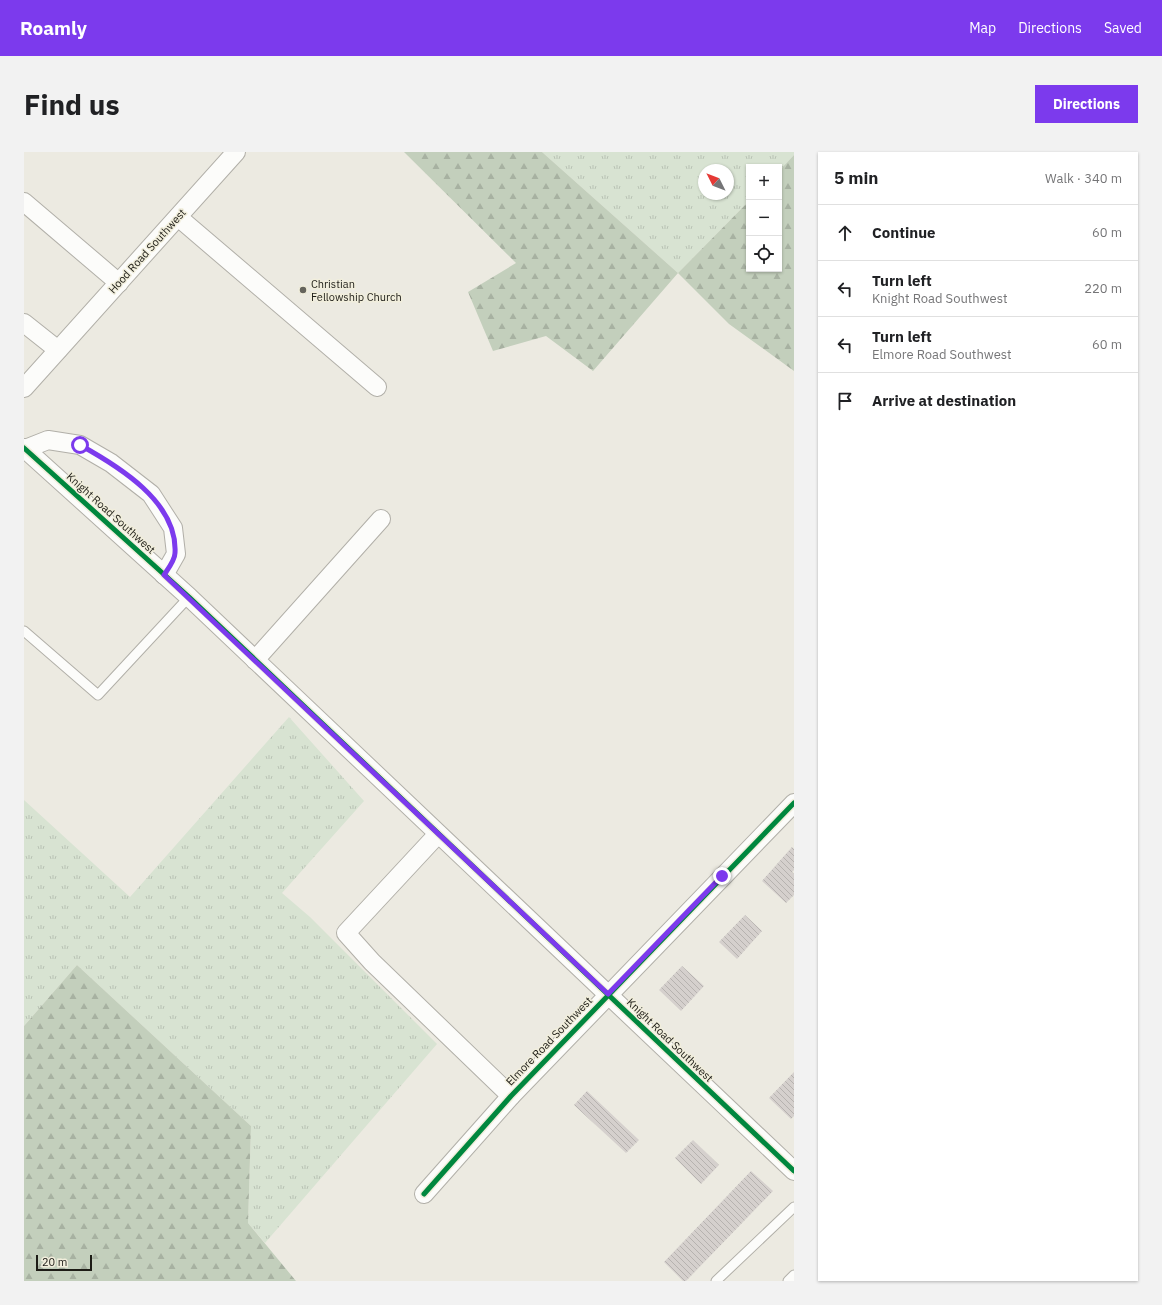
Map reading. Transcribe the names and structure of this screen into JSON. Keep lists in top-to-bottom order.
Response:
{
  "streets": {
    "street": ["Hood Road Southwest", "Knight Road Southwest", "Elmore Road Southwest"]
  },
  "crossings": [
    ["Knight Road Southwest", "Elmore Road Southwest"]
  ],
  "places": ["Christian Fellowship Church"],
  "scale_bar": "20 m",
  "north": "top left",
  "page": {
    "header": "Roamly",
    "nav": ["Map", "Directions", "Saved"],
    "buttons": "Directions",
    "title": "Find us",
    "heading": ["5 min", "Walk · 340 m"],
    "map_buttons": ["+", "−"],
    "list": [
      ["Continue", "60 m"],
      ["Turn left", "Knight Road Southwest", "220 m"],
      ["Turn left", "Elmore Road Southwest", "60 m"],
      "Arrive at destination"
    ],
    "scale": "20 m"
  }
}
